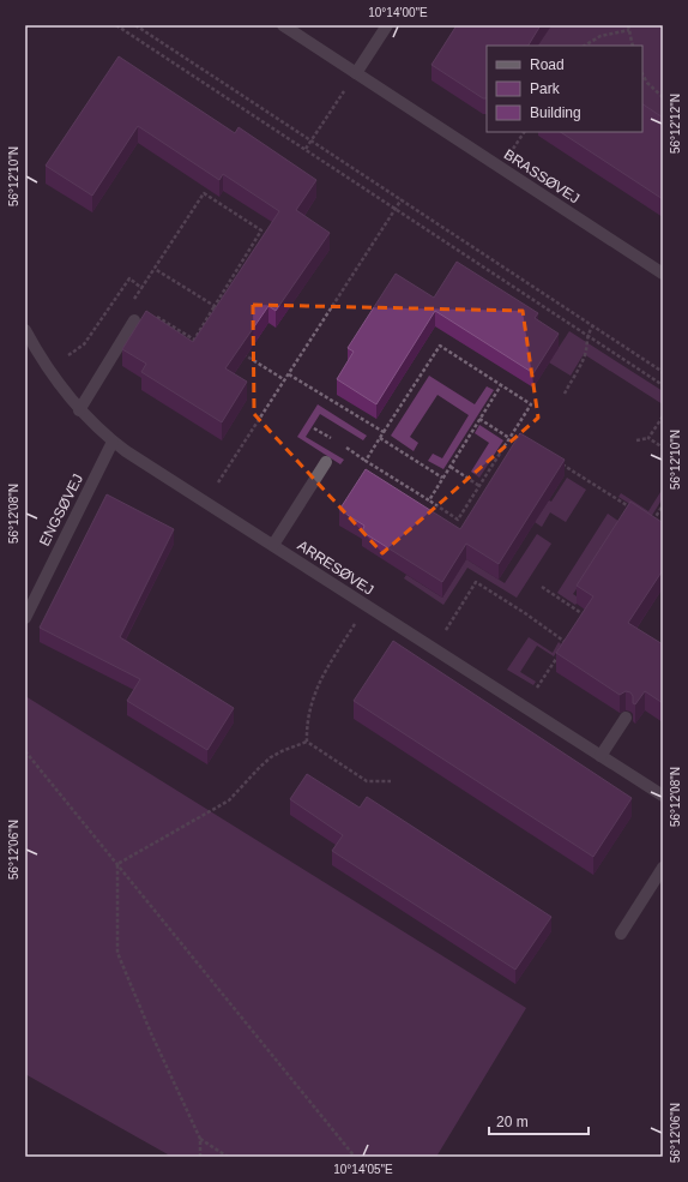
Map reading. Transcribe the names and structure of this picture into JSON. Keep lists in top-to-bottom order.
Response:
{
  "streets": {
    "street": ["BRASSØVEJ", "ENGSØVEJ", "ARRESØVEJ"]
  },
  "crossings": [
    ["ENGSØVEJ", "ARRESØVEJ"]
  ],
  "legend": ["Road", "Park", "Building"],
  "scale_bar": "20 m",
  "coordinates": [
    "10°14'00\"E",
    "56°12'12\"N",
    "56°12'10\"N",
    "56°12'08\"N",
    "56°12'06\"N",
    "10°14'05\"E"
  ]
}
